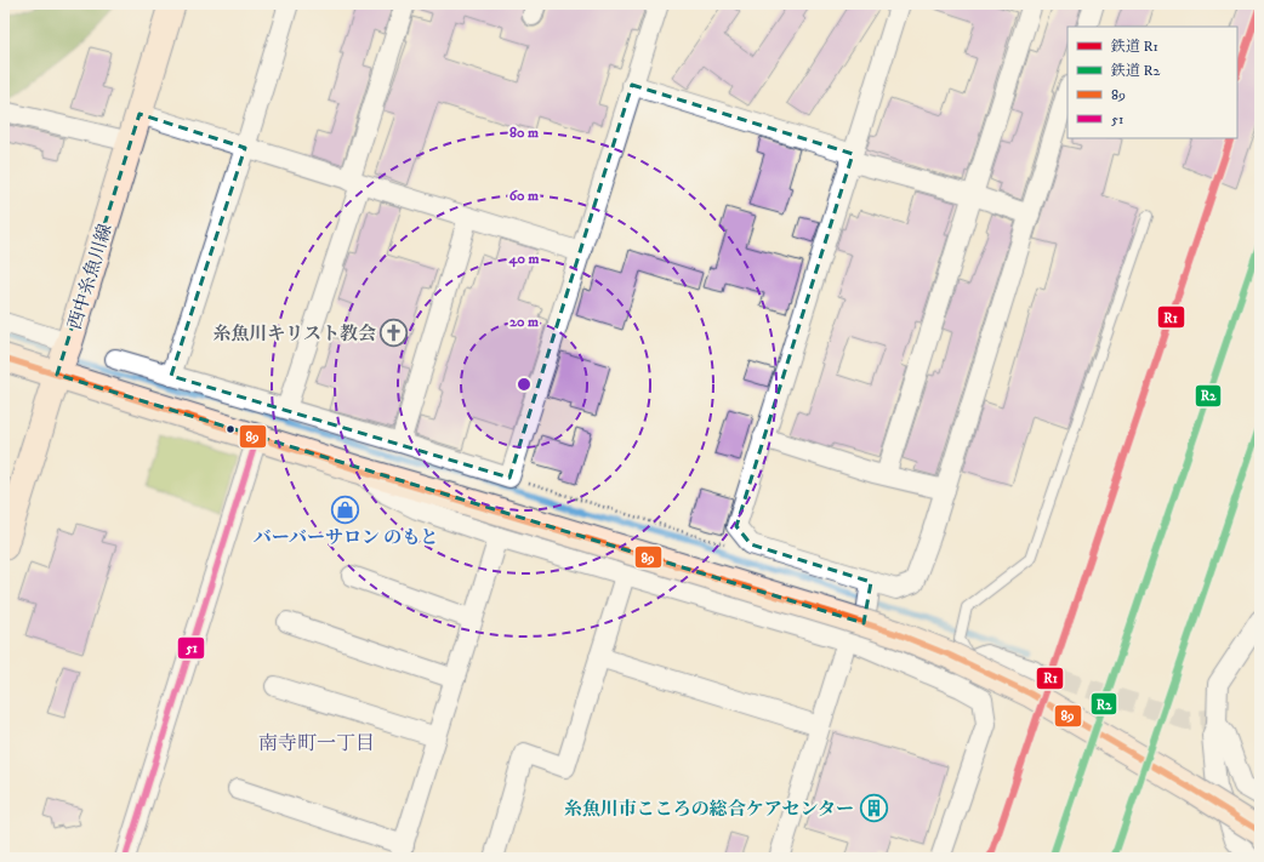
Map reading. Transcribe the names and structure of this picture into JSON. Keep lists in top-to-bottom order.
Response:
{
  "streets": {
    "street": ["西中糸魚川線"]
  },
  "districts": ["南寺町一丁目"],
  "places": {
    "church": ["糸魚川キリスト教会"],
    "shop": ["バーバーサロン のもと"],
    "building": ["糸魚川市こころの総合ケアセンター"]
  },
  "lines": [
    "rail line R1",
    "rail line R2",
    "transit line 89",
    "transit line 51"
  ],
  "legend": [
    "鉄道 R1",
    "鉄道 R2",
    "89",
    "51"
  ],
  "rings": [
    "80 m",
    "60 m",
    "40 m",
    "20 m"
  ]
}
